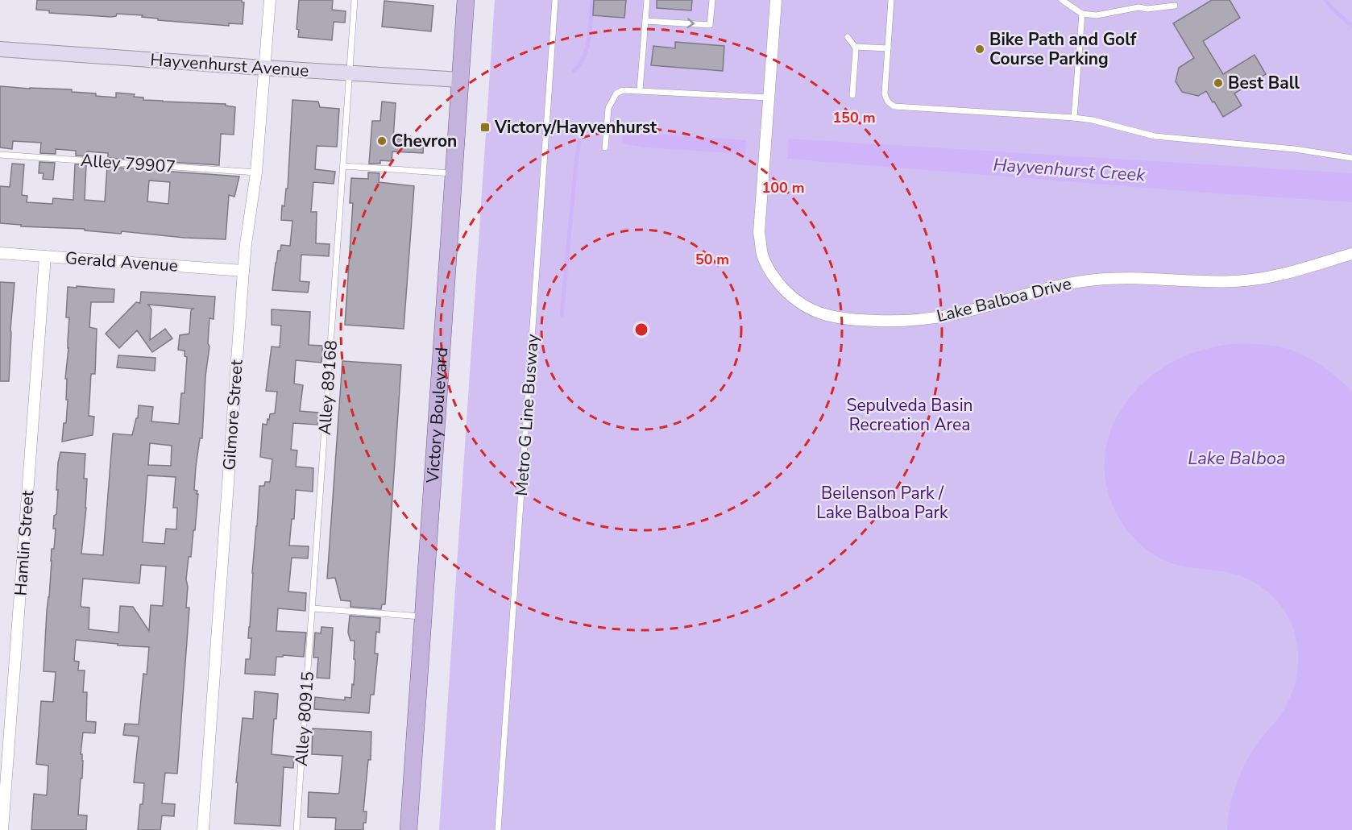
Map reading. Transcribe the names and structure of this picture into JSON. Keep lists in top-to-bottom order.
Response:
{
  "streets": {
    "main road": ["Hayvenhurst Avenue", "Victory Boulevard"],
    "street": [
      "Gerald Avenue",
      "Lake Balboa Drive",
      "Gilmore Street",
      "Hamlin Street"
    ],
    "lane": [
      "Alley 79907",
      "Alley 89168",
      "Metro G Line Busway",
      "Alley 80915"
    ]
  },
  "crossings": [
    ["Hayvenhurst Avenue", "Alley 89168"],
    ["Hayvenhurst Avenue", "Gilmore Street"],
    ["Hayvenhurst Avenue", "Victory Boulevard"],
    ["Alley 79907", "Gilmore Street"],
    ["Gerald Avenue", "Gilmore Street"],
    ["Gerald Avenue", "Hamlin Street"],
    ["Alley 89168", "Alley 80915"]
  ],
  "water": ["Hayvenhurst Creek", "Lake Balboa"],
  "parks": ["Sepulveda Basin Recreation Area", "Beilenson Park / Lake Balboa Park"],
  "places": {
    "other": ["Bike Path and Golf Course Parking", "Best Ball", "Chevron"],
    "transit": ["Victory/Hayvenhurst"]
  },
  "rings": ["150 m", "100 m", "50 m"]
}
